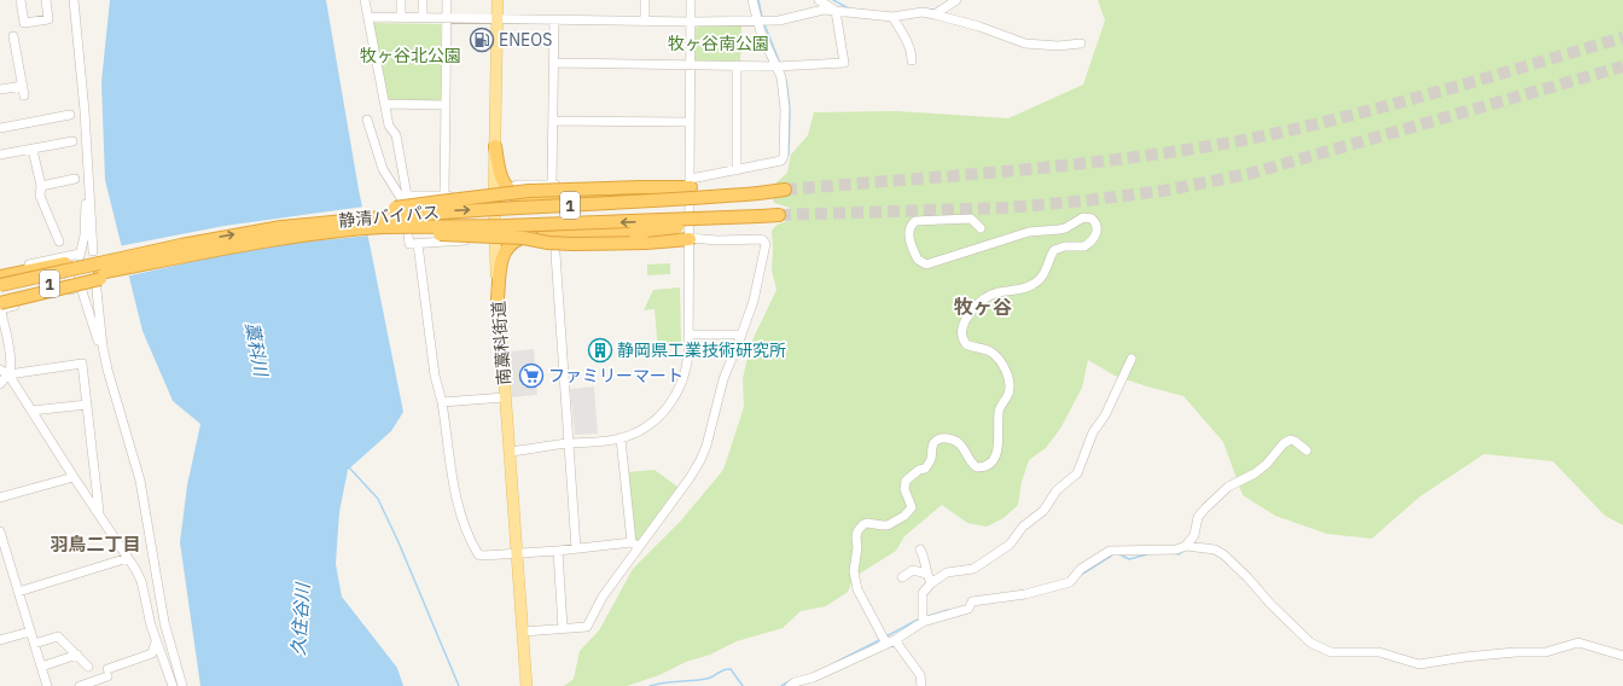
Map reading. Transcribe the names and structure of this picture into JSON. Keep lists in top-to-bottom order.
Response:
{
  "streets": {
    "highway": ["1", "静清バイパス"],
    "main road": ["南藁科街道"]
  },
  "crossings": [
    ["1", "静清バイパス"],
    ["1", "南藁科街道"]
  ],
  "districts": ["牧ヶ谷", "羽鳥二丁目"],
  "water": ["藁科川", "久住谷川"],
  "parks": ["牧ヶ谷南公園", "牧ヶ谷北公園"],
  "places": {
    "fuel station": ["ENEOS"],
    "building": ["静岡県工業技術研究所"],
    "supermarket": ["ファミリーマート"]
  }
}
